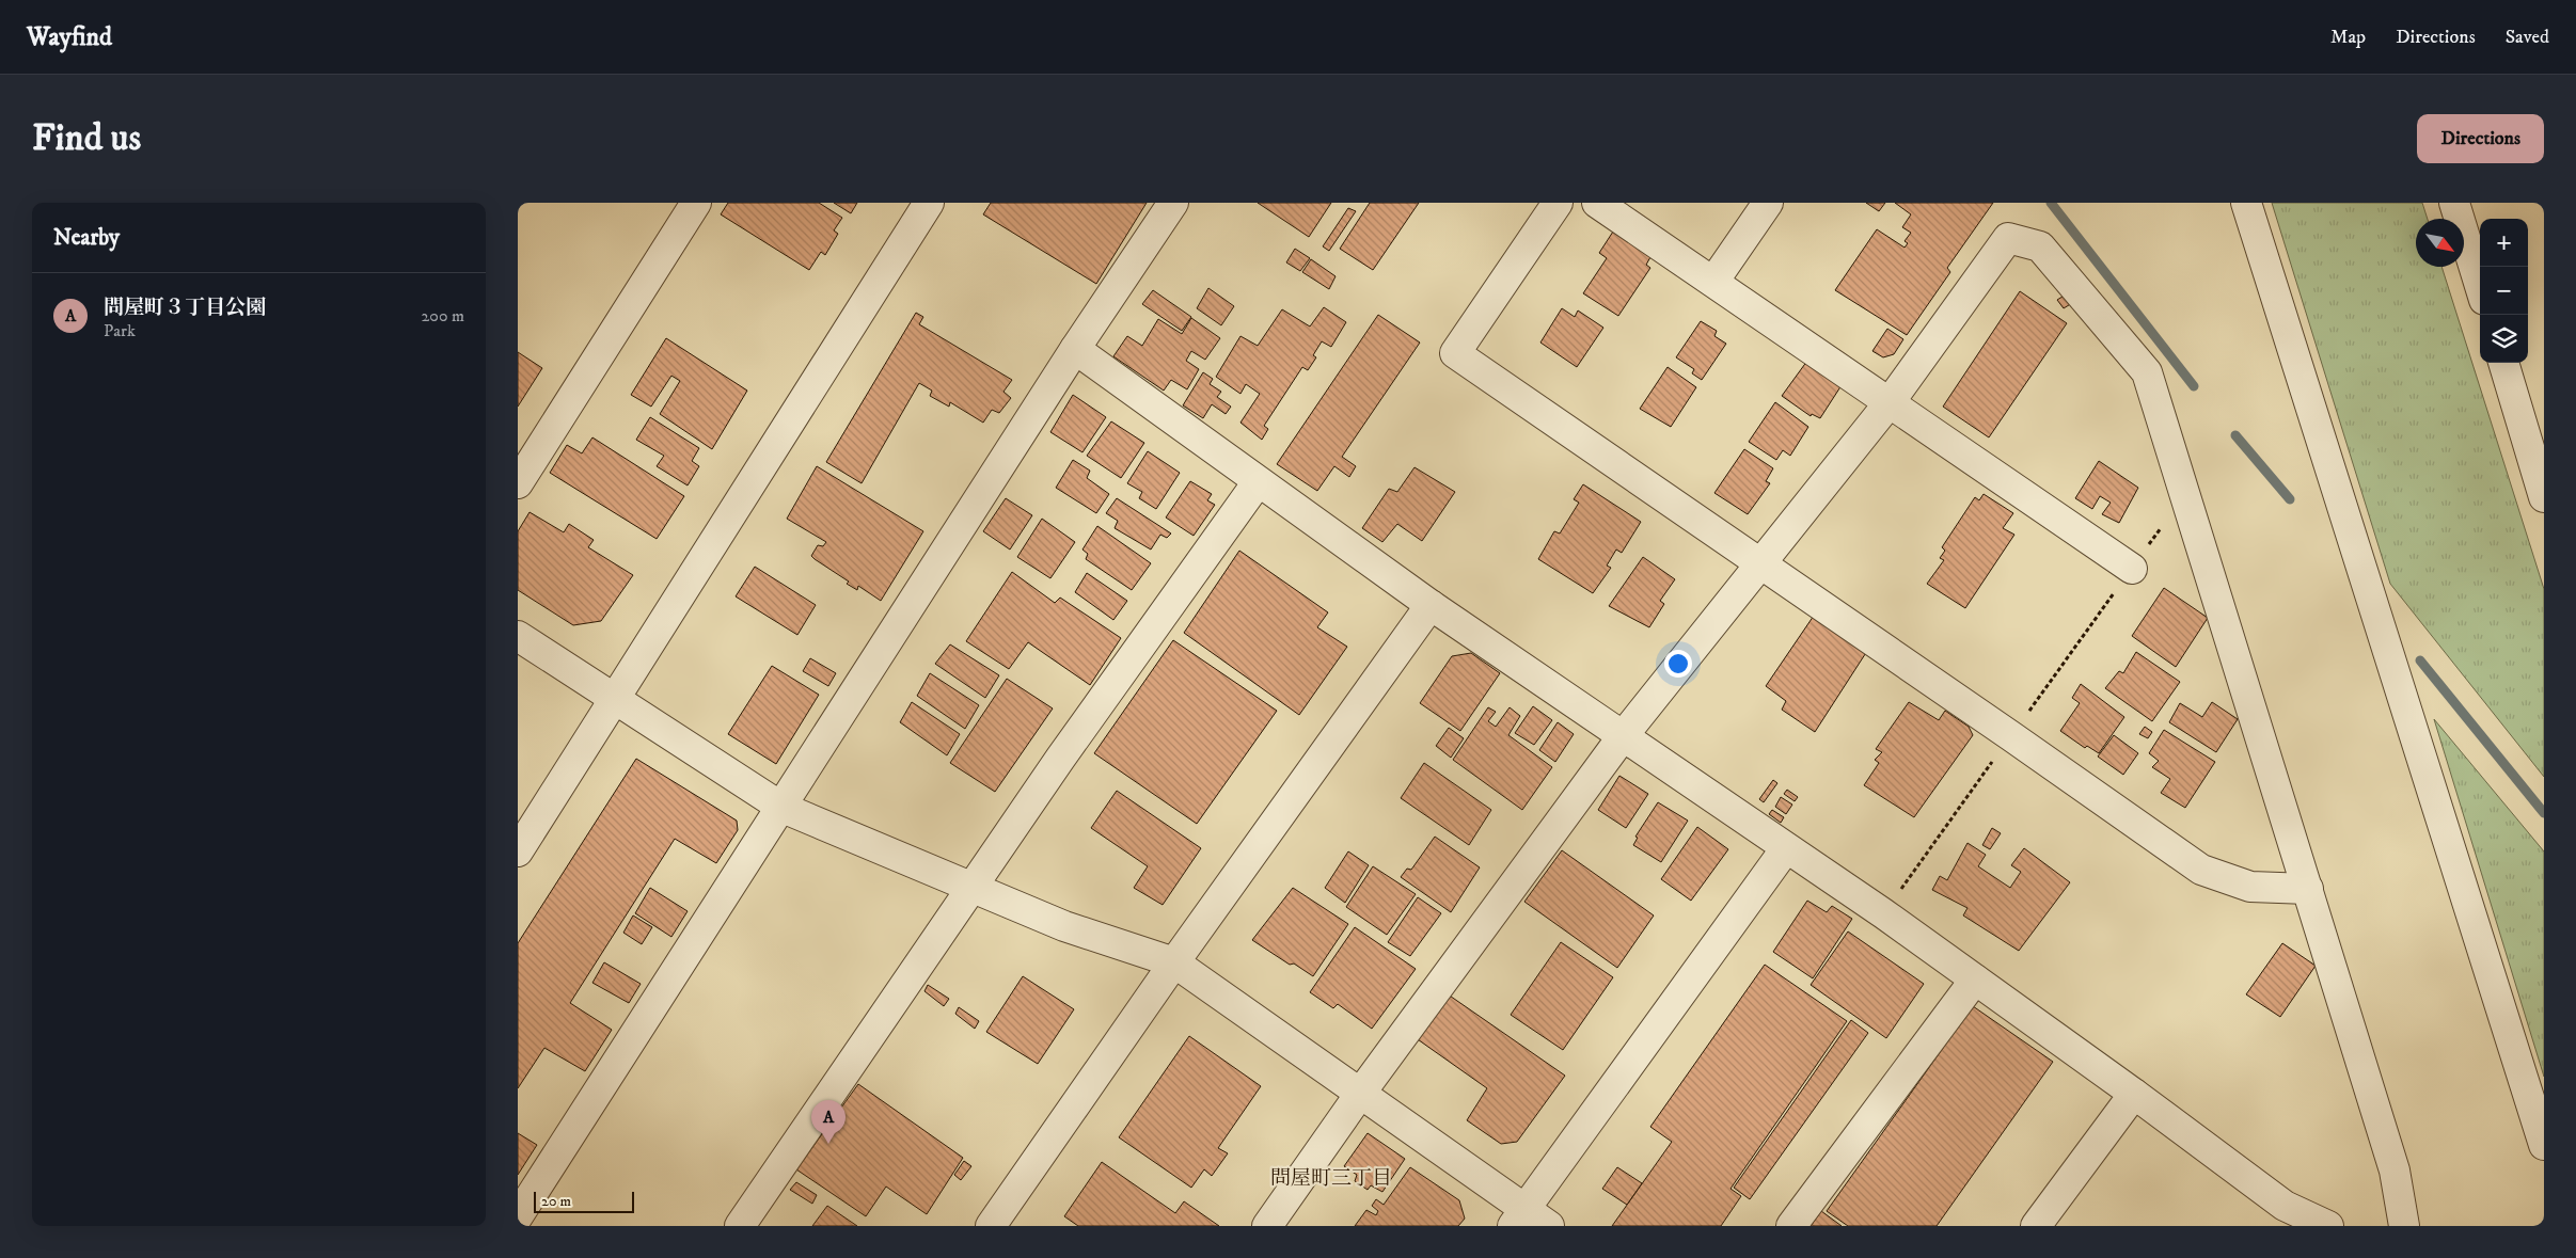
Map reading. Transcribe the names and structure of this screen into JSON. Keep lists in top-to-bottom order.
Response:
{
  "districts": ["問屋町三丁目"],
  "scale_bar": "20 m",
  "north": "bottom right",
  "page": {
    "header": "Wayfind",
    "nav": ["Map", "Directions", "Saved"],
    "buttons": "Directions",
    "title": "Find us",
    "heading": "Nearby",
    "map_buttons": ["+", "−"],
    "list": [
      {
        "mark": "A",
        "name": "問屋町３丁目公園",
        "note": "Park",
        "value": "200 m"
      }
    ],
    "pins": "A",
    "scale": "20 m"
  }
}
